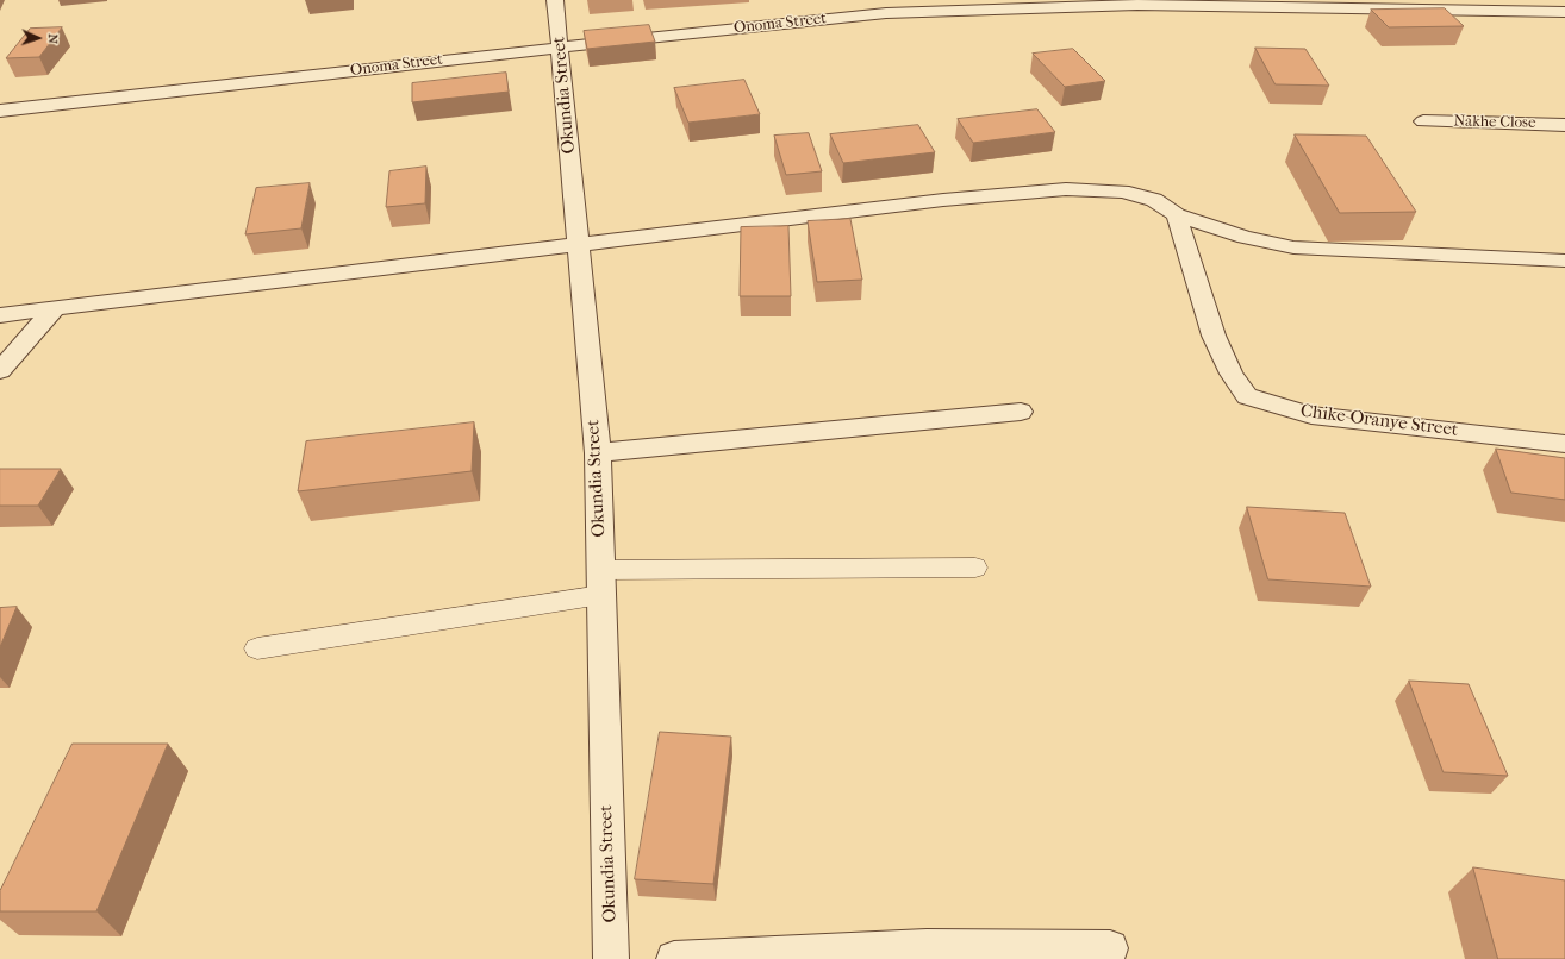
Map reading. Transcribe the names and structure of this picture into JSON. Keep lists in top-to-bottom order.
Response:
{
  "streets": {
    "street": [
      "Onoma Street",
      "Okundia Street",
      "Nakhe Close",
      "Chike-Oranye Street"
    ]
  },
  "crossings": [
    ["Onoma Street", "Okundia Street"]
  ],
  "north": "right"
}
